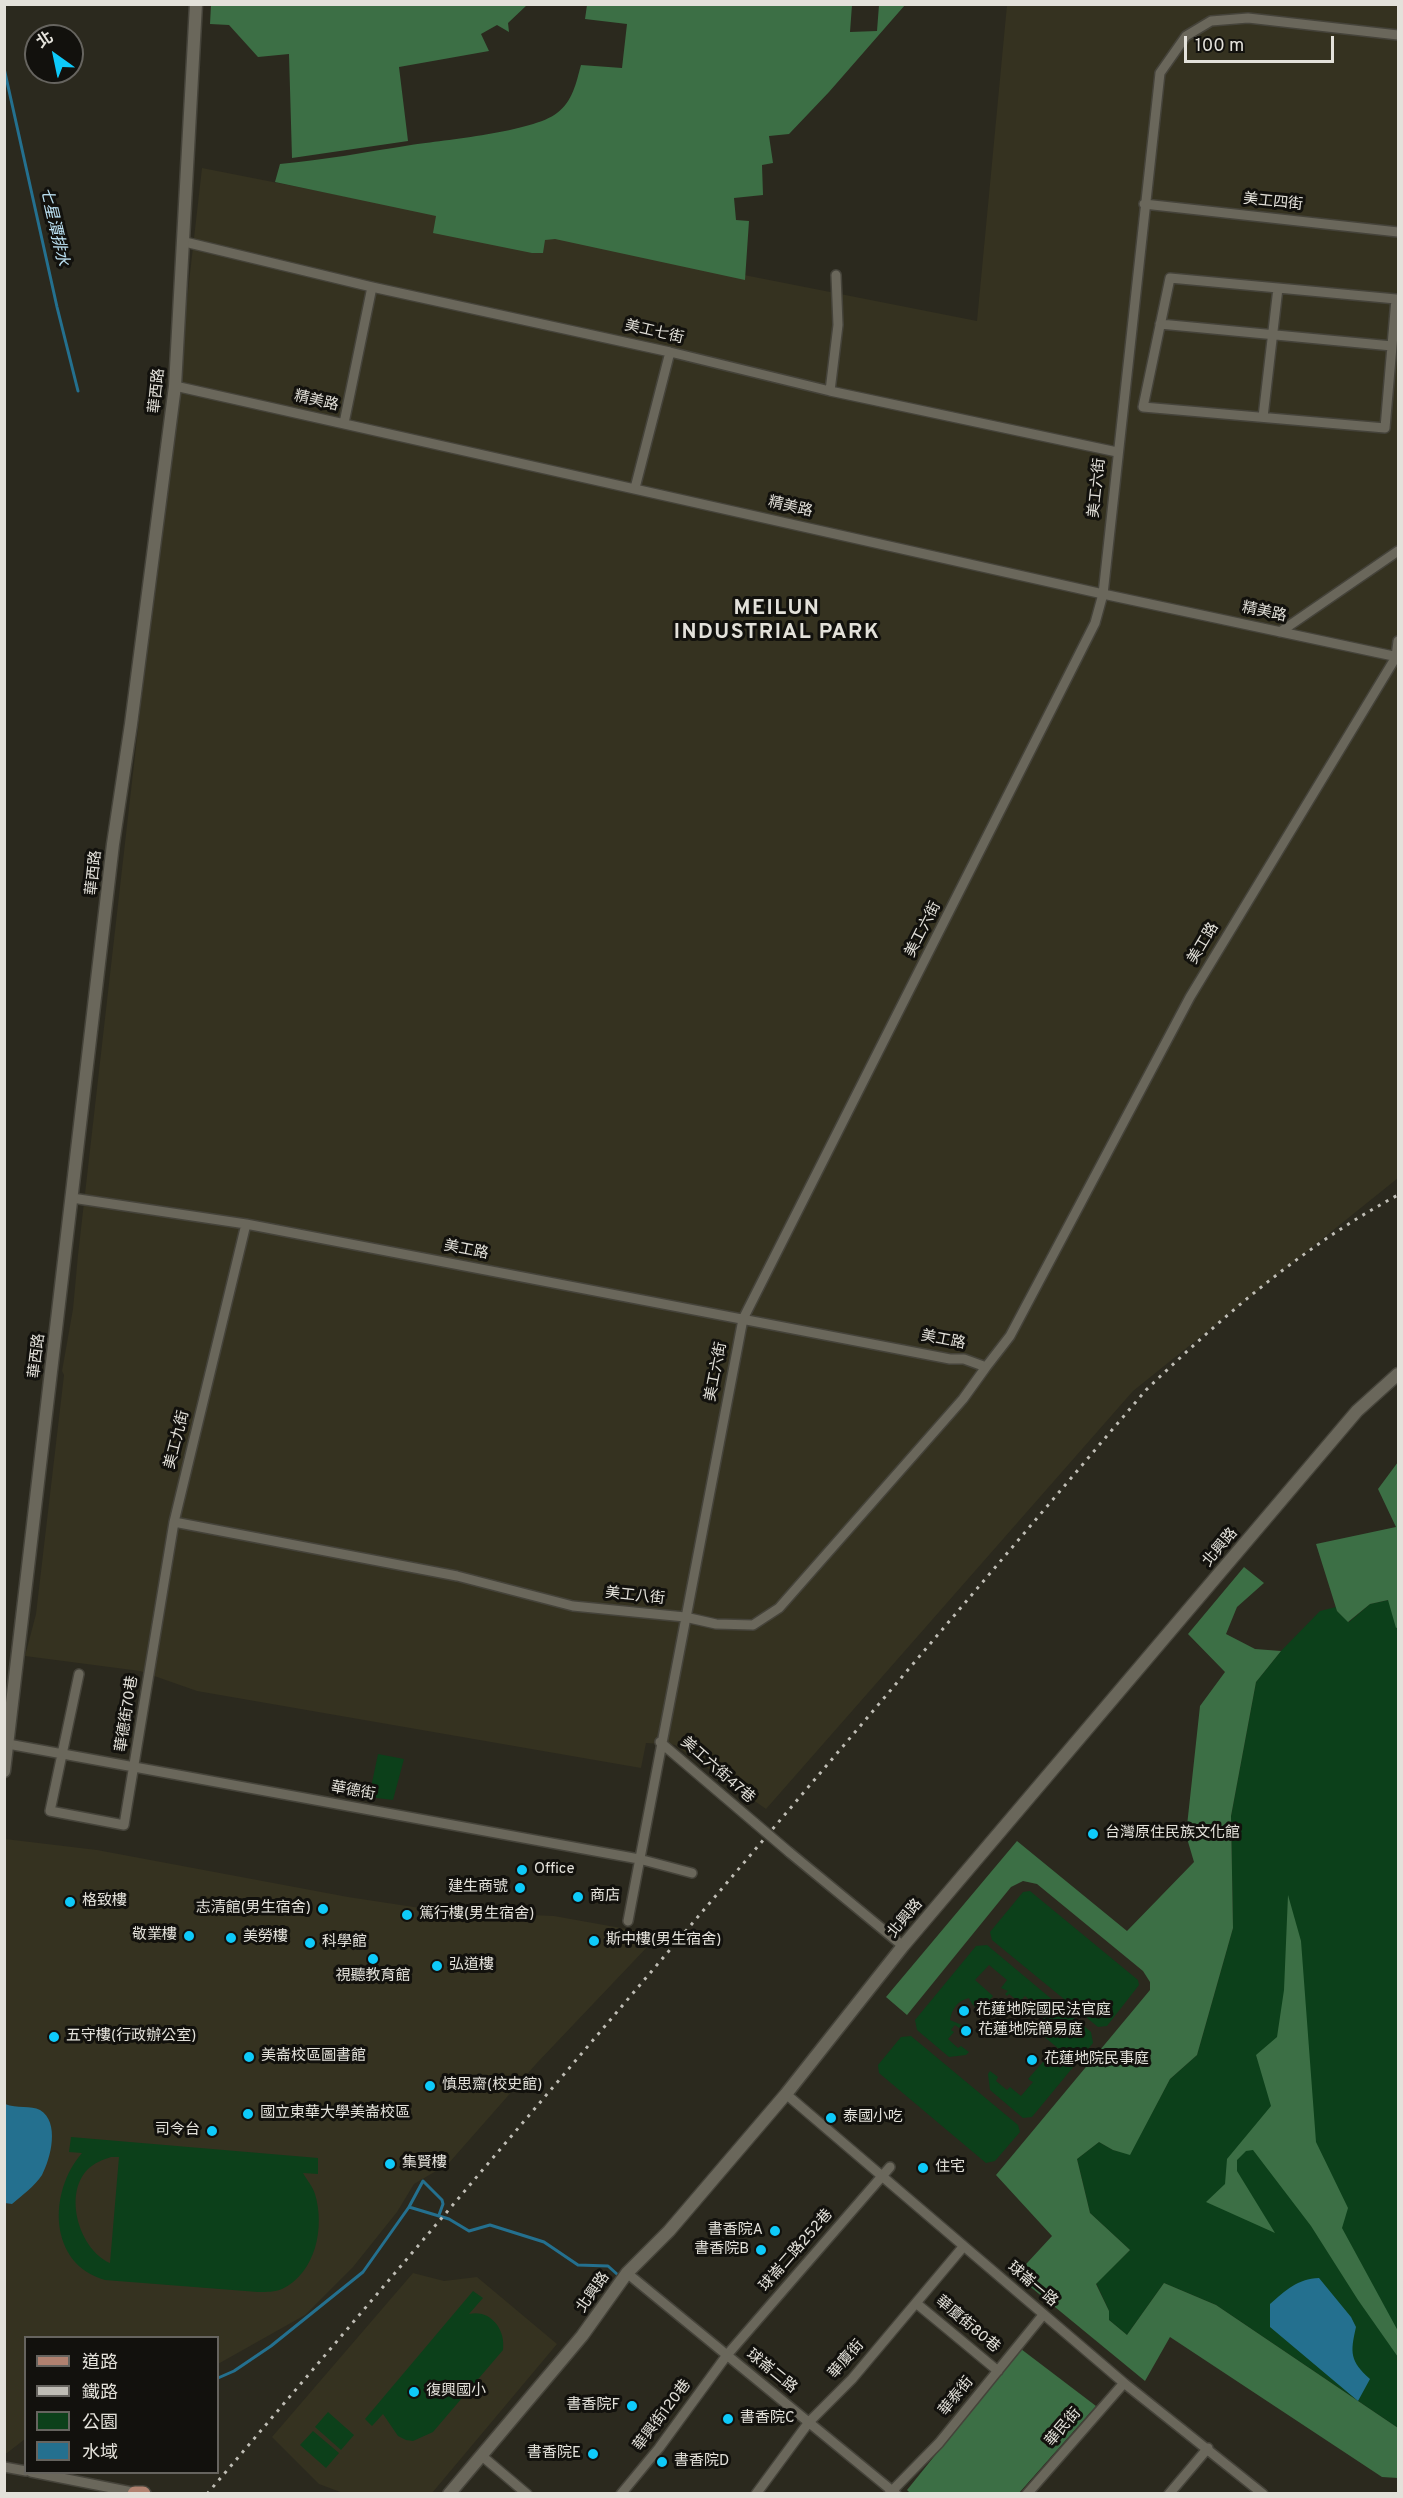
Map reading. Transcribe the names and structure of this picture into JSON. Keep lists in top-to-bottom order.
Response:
{
  "streets": {
    "street": [
      "美工四街",
      "美工七街",
      "華西路",
      "精美路",
      "美工六街",
      "美工路",
      "美工九街",
      "北興路",
      "美工八街",
      "華德街70巷",
      "美工六街47巷",
      "華德街",
      "球崙二路252巷",
      "球崙一路",
      "華廈街80巷",
      "華廈街",
      "球崙二路",
      "華泰街",
      "華興街120巷",
      "華民街"
    ]
  },
  "crossings": [
    ["美工四街", "美工六街"],
    ["美工七街", "華西路"],
    ["美工七街", "美工六街"],
    ["華西路", "精美路"],
    ["華西路", "美工路"],
    ["華西路", "華德街"],
    ["精美路", "美工六街"],
    ["精美路", "美工路"],
    ["美工六街", "美工路"],
    ["美工六街", "美工八街"],
    ["美工六街", "美工六街47巷"],
    ["美工六街", "華德街"],
    ["美工路", "美工九街"],
    ["美工路", "美工八街"],
    ["美工九街", "美工八街"],
    ["美工九街", "華德街70巷"],
    ["北興路", "美工六街47巷"],
    ["北興路", "球崙一路"],
    ["北興路", "球崙二路"],
    ["華德街70巷", "華德街"],
    ["球崙二路252巷", "球崙一路"],
    ["球崙二路252巷", "球崙二路"],
    ["球崙二路252巷", "華興街120巷"],
    ["球崙一路", "華廈街"],
    ["球崙一路", "華泰街"],
    ["球崙一路", "華民街"],
    ["華廈街80巷", "華廈街"],
    ["華廈街80巷", "華泰街"],
    ["華廈街", "球崙二路"],
    ["球崙二路", "華泰街"],
    ["球崙二路", "華興街120巷"]
  ],
  "districts": ["MEILUN INDUSTRIAL PARK"],
  "water": ["七星潭排水"],
  "places": [
    "台灣原住民族文化館",
    "Office",
    "建生商號",
    "商店",
    "格致樓",
    "志清館(男生宿舍)",
    "篤行樓(男生宿舍)",
    "敬業樓",
    "美勞樓",
    "斯中樓(男生宿舍)",
    "科學館",
    "視聽教育館",
    "弘道樓",
    "花蓮地院國民法官庭",
    "花蓮地院簡易庭",
    "五守樓(行政辦公室)",
    "美崙校區圖書館",
    "花蓮地院民事庭",
    "慎思齋(校史館)",
    "國立東華大學美崙校區",
    "泰國小吃",
    "司令台",
    "集賢樓",
    "住宅",
    "書香院A",
    "書香院B",
    "復興國小",
    "書香院F",
    "書香院C",
    "書香院E",
    "書香院D"
  ],
  "legend": [
    "道路",
    "鐵路",
    "公園",
    "水域"
  ],
  "scale_bar": "100 m",
  "north": "top left"
}
